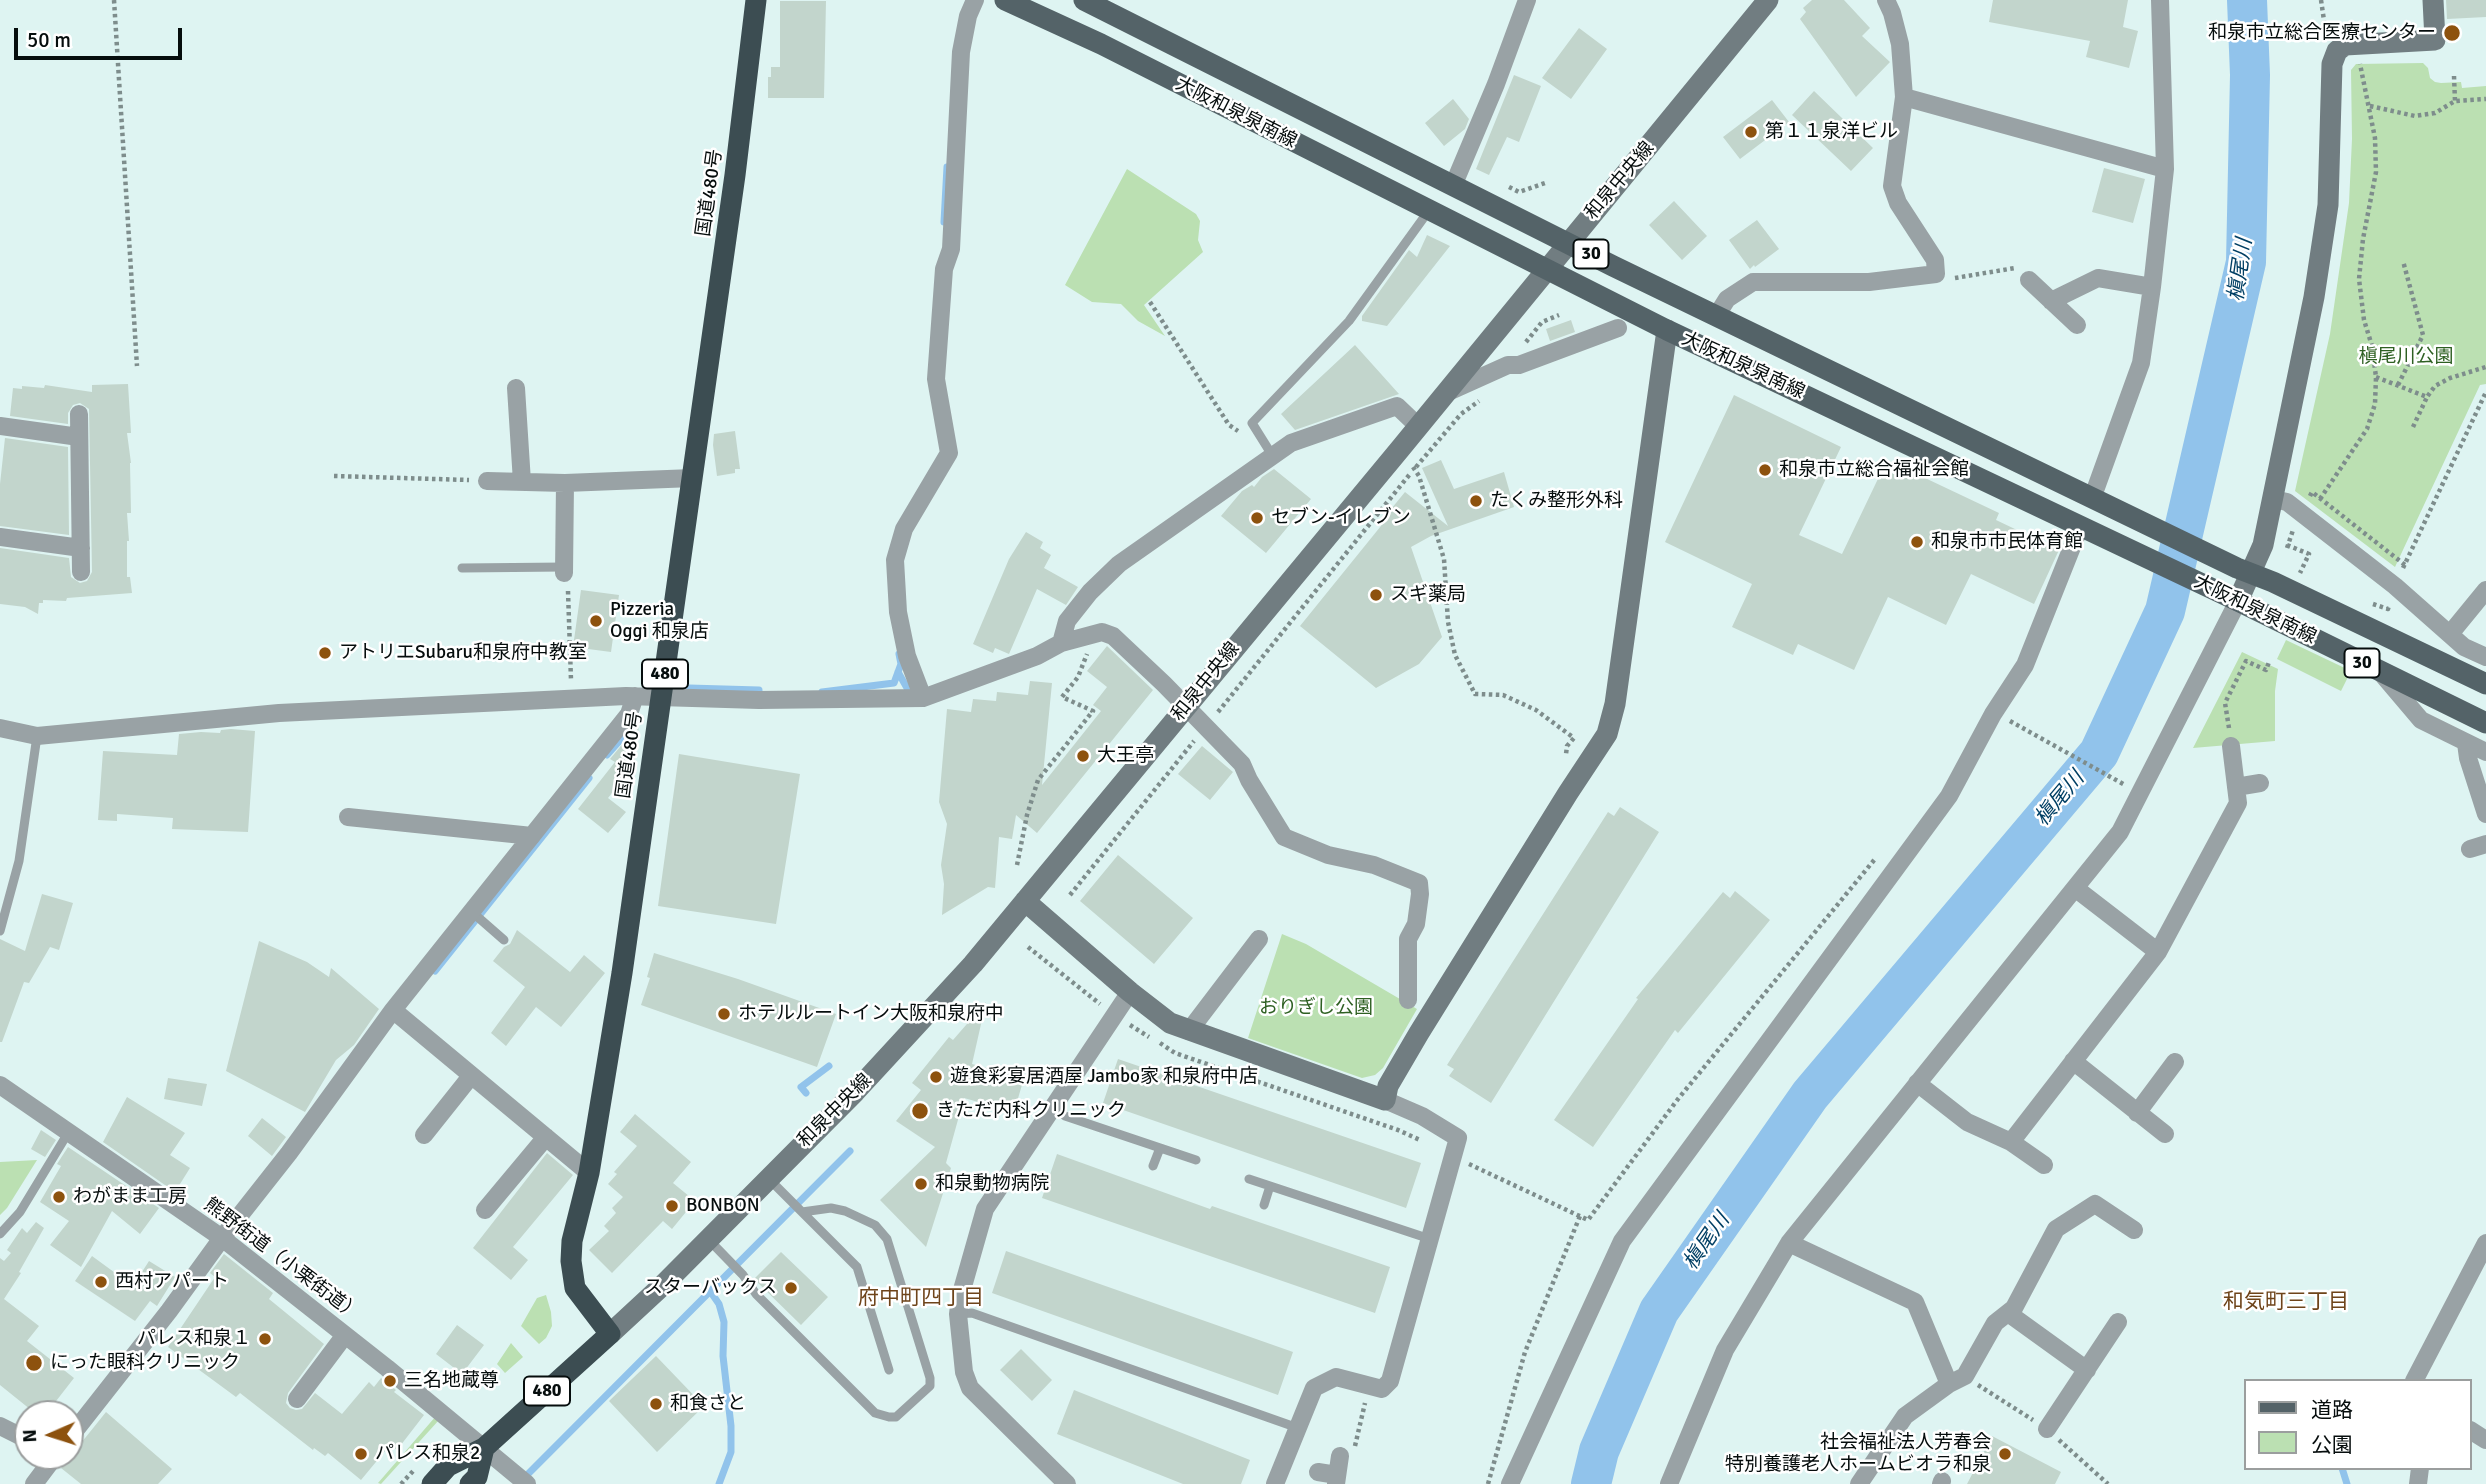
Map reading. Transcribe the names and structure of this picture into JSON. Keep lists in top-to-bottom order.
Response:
{
  "streets": {
    "highway": ["国道480号", "480"],
    "main road": ["大阪和泉泉南線", "30"],
    "street": ["和泉中央線", "熊野街道（小栗街道）"]
  },
  "crossings": [
    ["大阪和泉泉南線", "和泉中央線"],
    ["和泉中央線", "国道480号"],
    ["和泉中央線", "480"],
    ["国道480号", "480"],
    ["480", "熊野街道（小栗街道）"]
  ],
  "districts": ["府中町四丁目", "和気町三丁目"],
  "water": ["槇尾川"],
  "parks": ["槇尾川公園", "おりぎし公園"],
  "places": [
    "和泉市立総合医療センター",
    "第１１泉洋ビル",
    "和泉市立総合福祉会館",
    "たくみ整形外科",
    "セブン-イレブン",
    "和泉市市民体育館",
    "スギ薬局",
    "Pizzeria Oggi 和泉店",
    "アトリエSubaru和泉府中教室",
    "大王亭",
    "ホテルルートイン大阪和泉府中",
    "遊食彩宴居酒屋 Jambo家 和泉府中店",
    "きただ内科クリニック",
    "和泉動物病院",
    "わがまま工房",
    "BONBON",
    "西村アパート",
    "スターバックス",
    "パレス和泉１",
    "にった眼科クリニック",
    "三名地蔵尊",
    "和食さと",
    "パレス和泉2",
    "社会福祉法人芳春会 特別養護老人ホームビオラ和泉"
  ],
  "legend": ["道路", "公園"],
  "scale_bar": "50 m",
  "north": "left"
}
